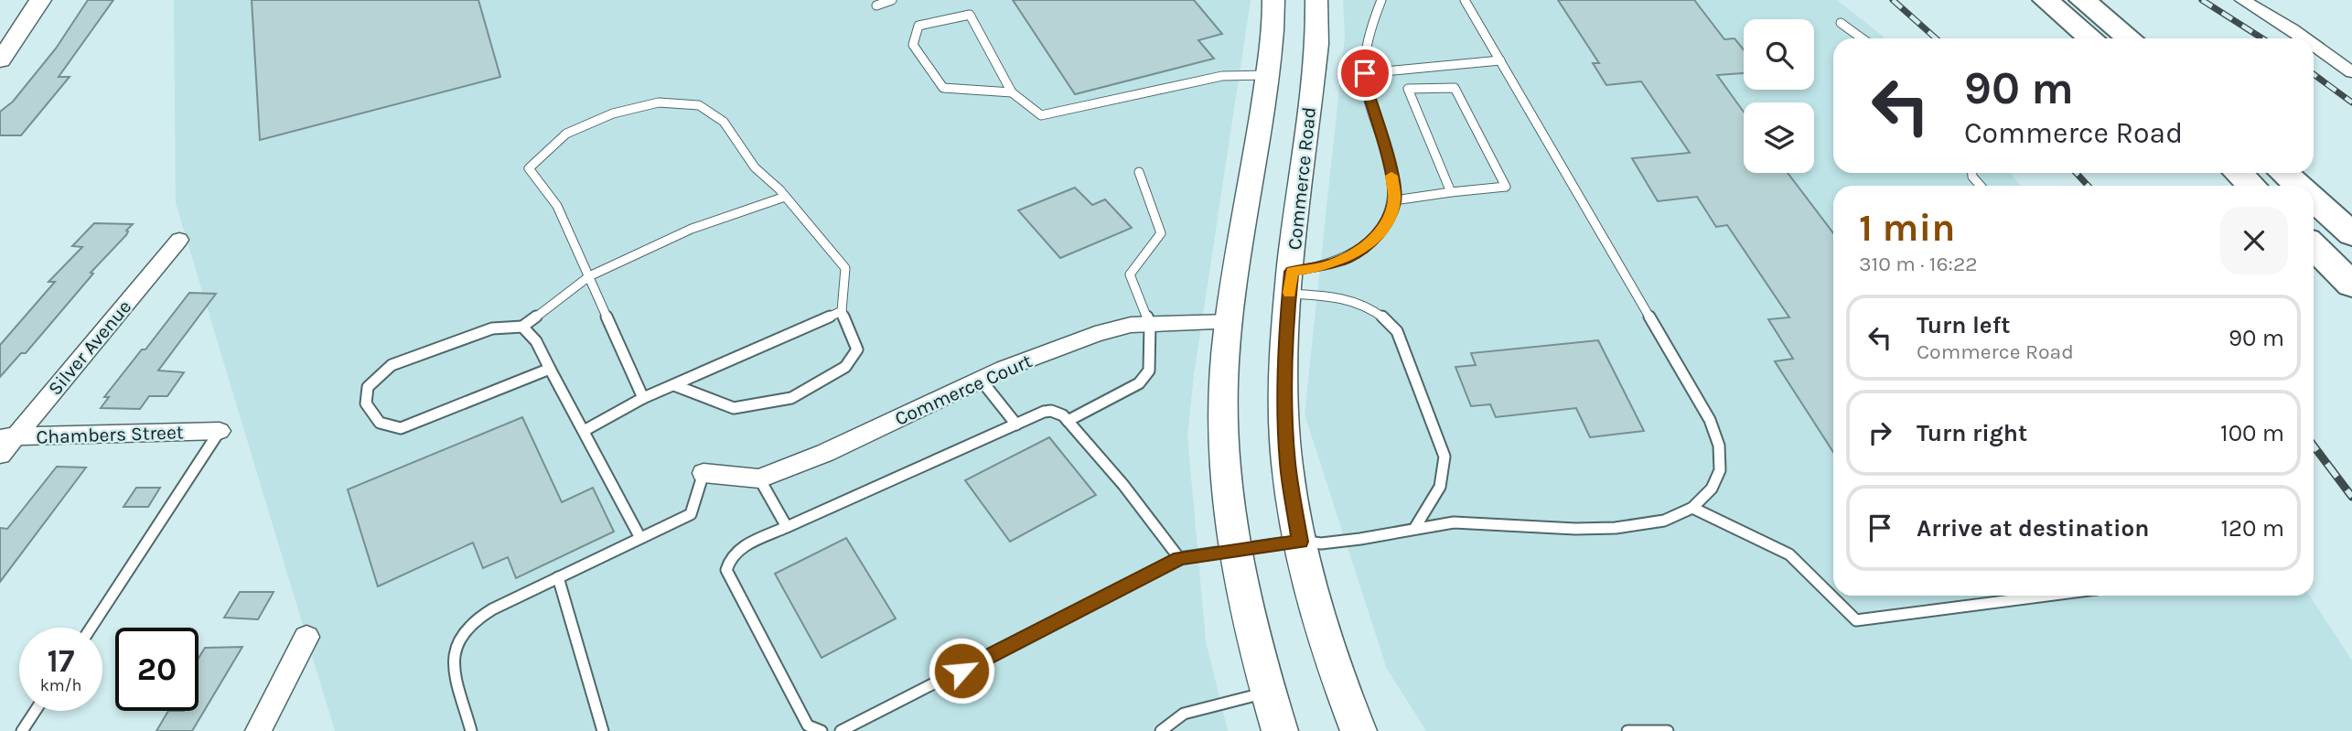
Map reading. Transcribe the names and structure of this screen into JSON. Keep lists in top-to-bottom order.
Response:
{
  "streets": {
    "main road": ["Commerce Road"],
    "street": ["Silver Avenue", "Commerce Court", "Chambers Street"]
  },
  "crossings": [
    ["Silver Avenue", "Chambers Street"]
  ],
  "page": {
    "turn": ["90 m", "Commerce Road"],
    "heading": ["1 min", "310 m · 16:22"],
    "list": [
      {
        "name": "Turn left",
        "note": "Commerce Road",
        "value": "90 m"
      },
      {
        "name": "Turn right",
        "value": "100 m"
      },
      {
        "name": "Arrive at destination",
        "value": "120 m"
      }
    ],
    "speed": "17 km/h",
    "limit": "20"
  }
}
